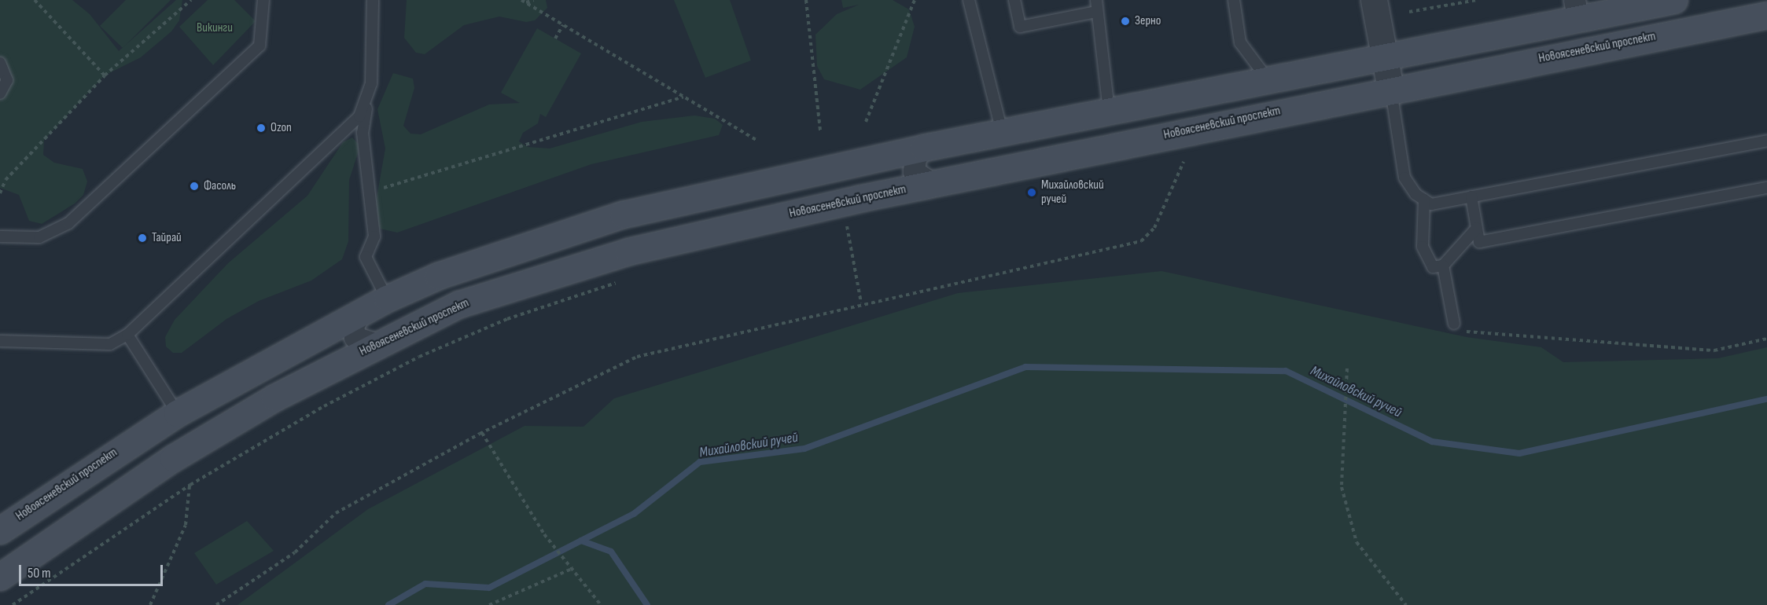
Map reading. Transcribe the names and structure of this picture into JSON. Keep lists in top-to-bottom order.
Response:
{
  "streets": {
    "main road": ["Новоясеневский проспект"]
  },
  "water": ["Михайловский ручей"],
  "parks": ["Викинги"],
  "places": [
    "Зерно",
    "Ozon",
    "Фасоль",
    "Михайловский ручей",
    "Тайрай"
  ],
  "scale_bar": "50 m"
}
